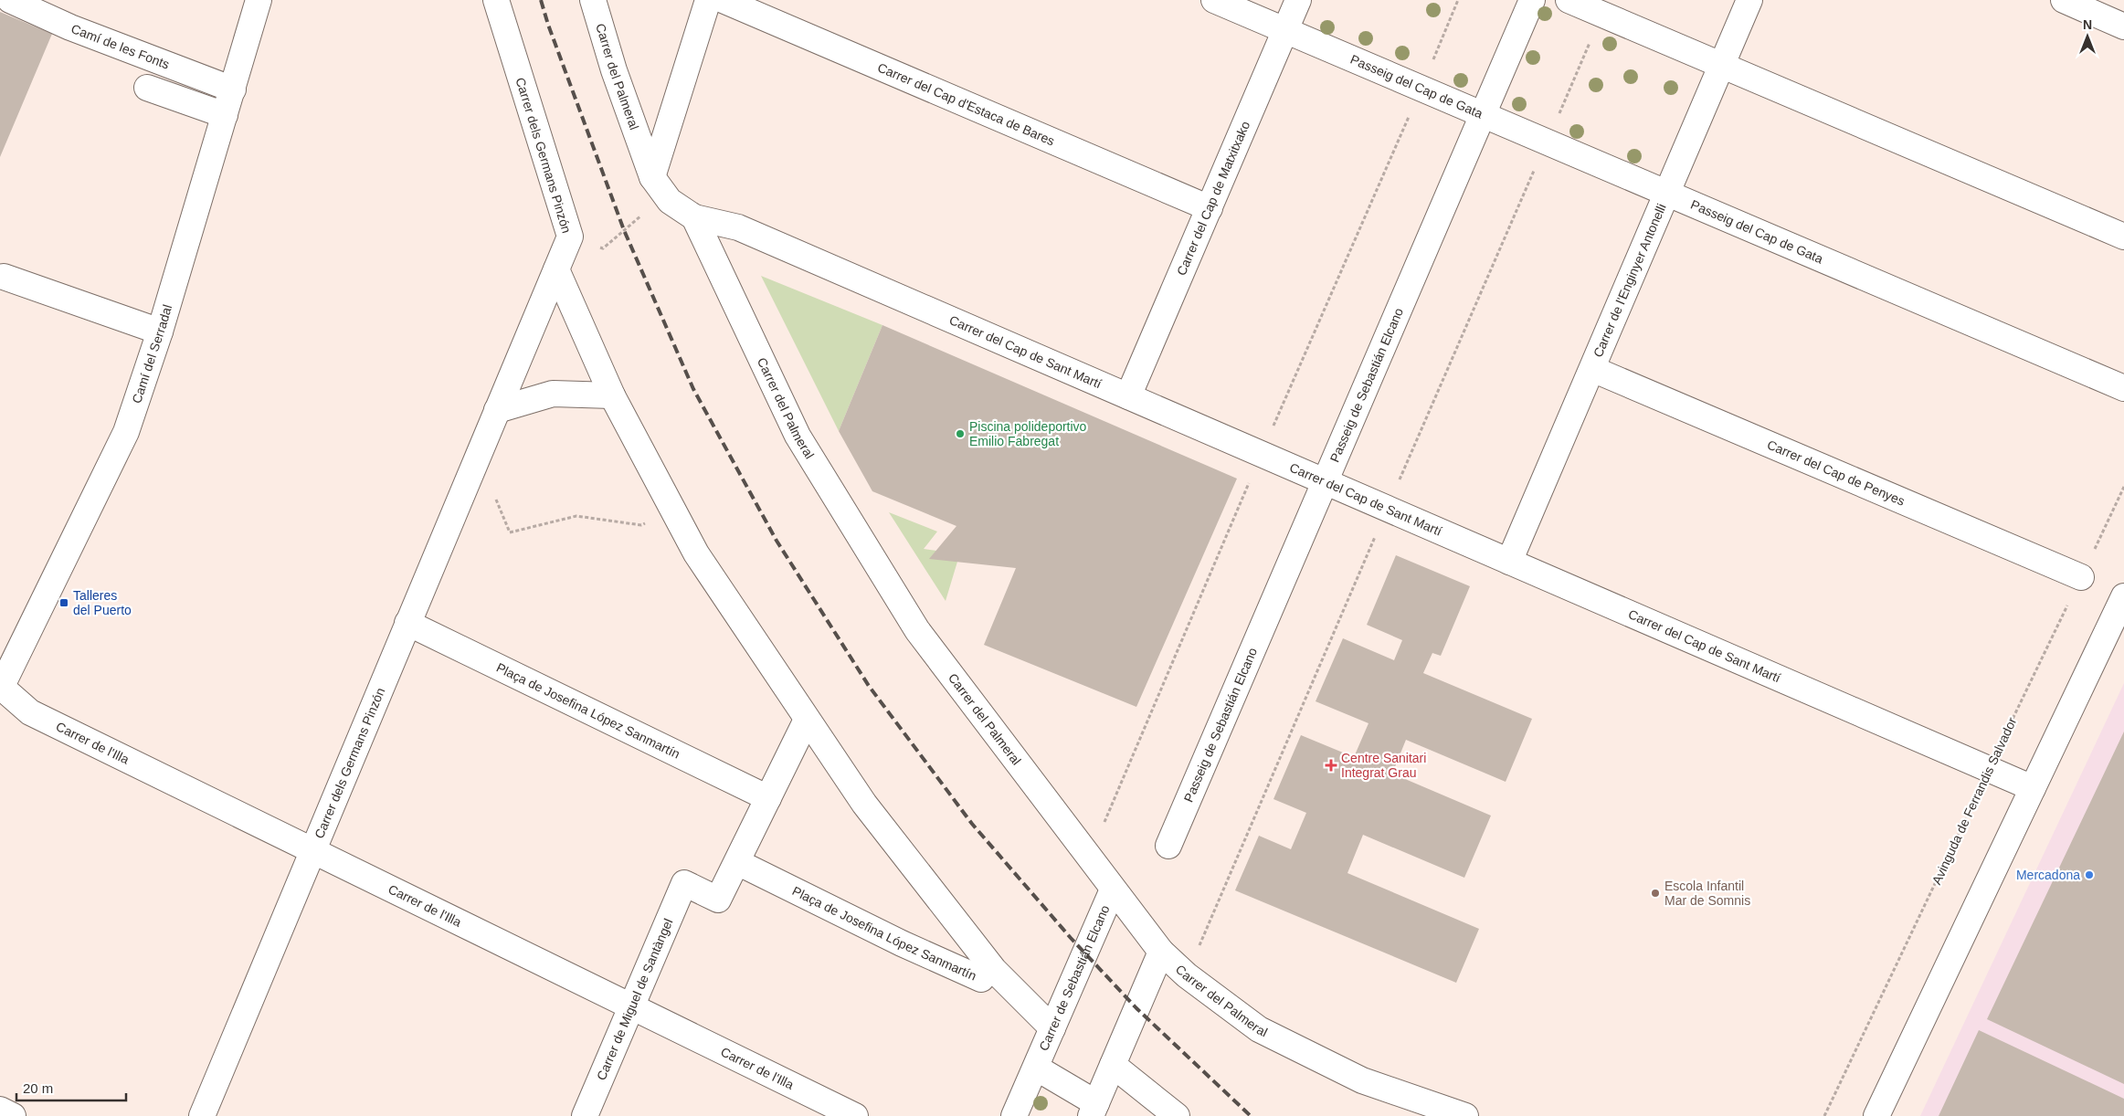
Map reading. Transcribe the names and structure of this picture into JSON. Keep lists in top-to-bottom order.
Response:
{
  "streets": {
    "street": [
      "Camí de les Fonts",
      "Carrer del Palmeral",
      "Passeig del Cap de Gata",
      "Carrer del Cap d'Estaca de Bares",
      "Carrer dels Germans Pinzón",
      "Carrer del Cap de Matxitxako",
      "Carrer de l'Enginyer Antonelli",
      "Carrer del Cap de Sant Martí",
      "Camí del Serradal",
      "Passeig de Sebastián Elcano",
      "Carrer del Cap de Penyes",
      "Plaça de Josefina López Sanmartín",
      "Carrer de l'Illa",
      "Carrer de Sebastián Elcano",
      "Carrer de Miguel de Santàngel"
    ],
    "path": ["Avinguda de Ferrandis Salvador"]
  },
  "crossings": [
    ["Camí de les Fonts", "Camí del Serradal"],
    ["Carrer del Palmeral", "Carrer del Cap de Sant Martí"],
    ["Carrer del Palmeral", "Carrer de Sebastián Elcano"],
    ["Passeig del Cap de Gata", "Carrer del Cap de Matxitxako"],
    ["Passeig del Cap de Gata", "Carrer de l'Enginyer Antonelli"],
    ["Passeig del Cap de Gata", "Passeig de Sebastián Elcano"],
    ["Carrer del Cap d'Estaca de Bares", "Carrer del Cap de Matxitxako"],
    ["Carrer dels Germans Pinzón", "Plaça de Josefina López Sanmartín"],
    ["Carrer dels Germans Pinzón", "Carrer de l'Illa"],
    ["Carrer del Cap de Matxitxako", "Carrer del Cap de Sant Martí"],
    ["Carrer de l'Enginyer Antonelli", "Carrer del Cap de Sant Martí"],
    ["Carrer de l'Enginyer Antonelli", "Carrer del Cap de Penyes"],
    ["Carrer del Cap de Sant Martí", "Passeig de Sebastián Elcano"],
    ["Carrer del Cap de Sant Martí", "Avinguda de Ferrandis Salvador"],
    ["Camí del Serradal", "Carrer de l'Illa"],
    ["Carrer del Cap de Penyes", "Avinguda de Ferrandis Salvador"],
    ["Plaça de Josefina López Sanmartín", "Carrer de Miguel de Santàngel"],
    ["Carrer de l'Illa", "Carrer de Miguel de Santàngel"]
  ],
  "places": {
    "other": ["Piscina polideportivo Emilio Fabregat", "Mercadona", "Escola Infantil Mar de Somnis"],
    "transit": ["Talleres del Puerto"],
    "health": ["Centre Sanitari Integrat Grau"]
  },
  "scale_bar": "20 m",
  "north": "top"
}
